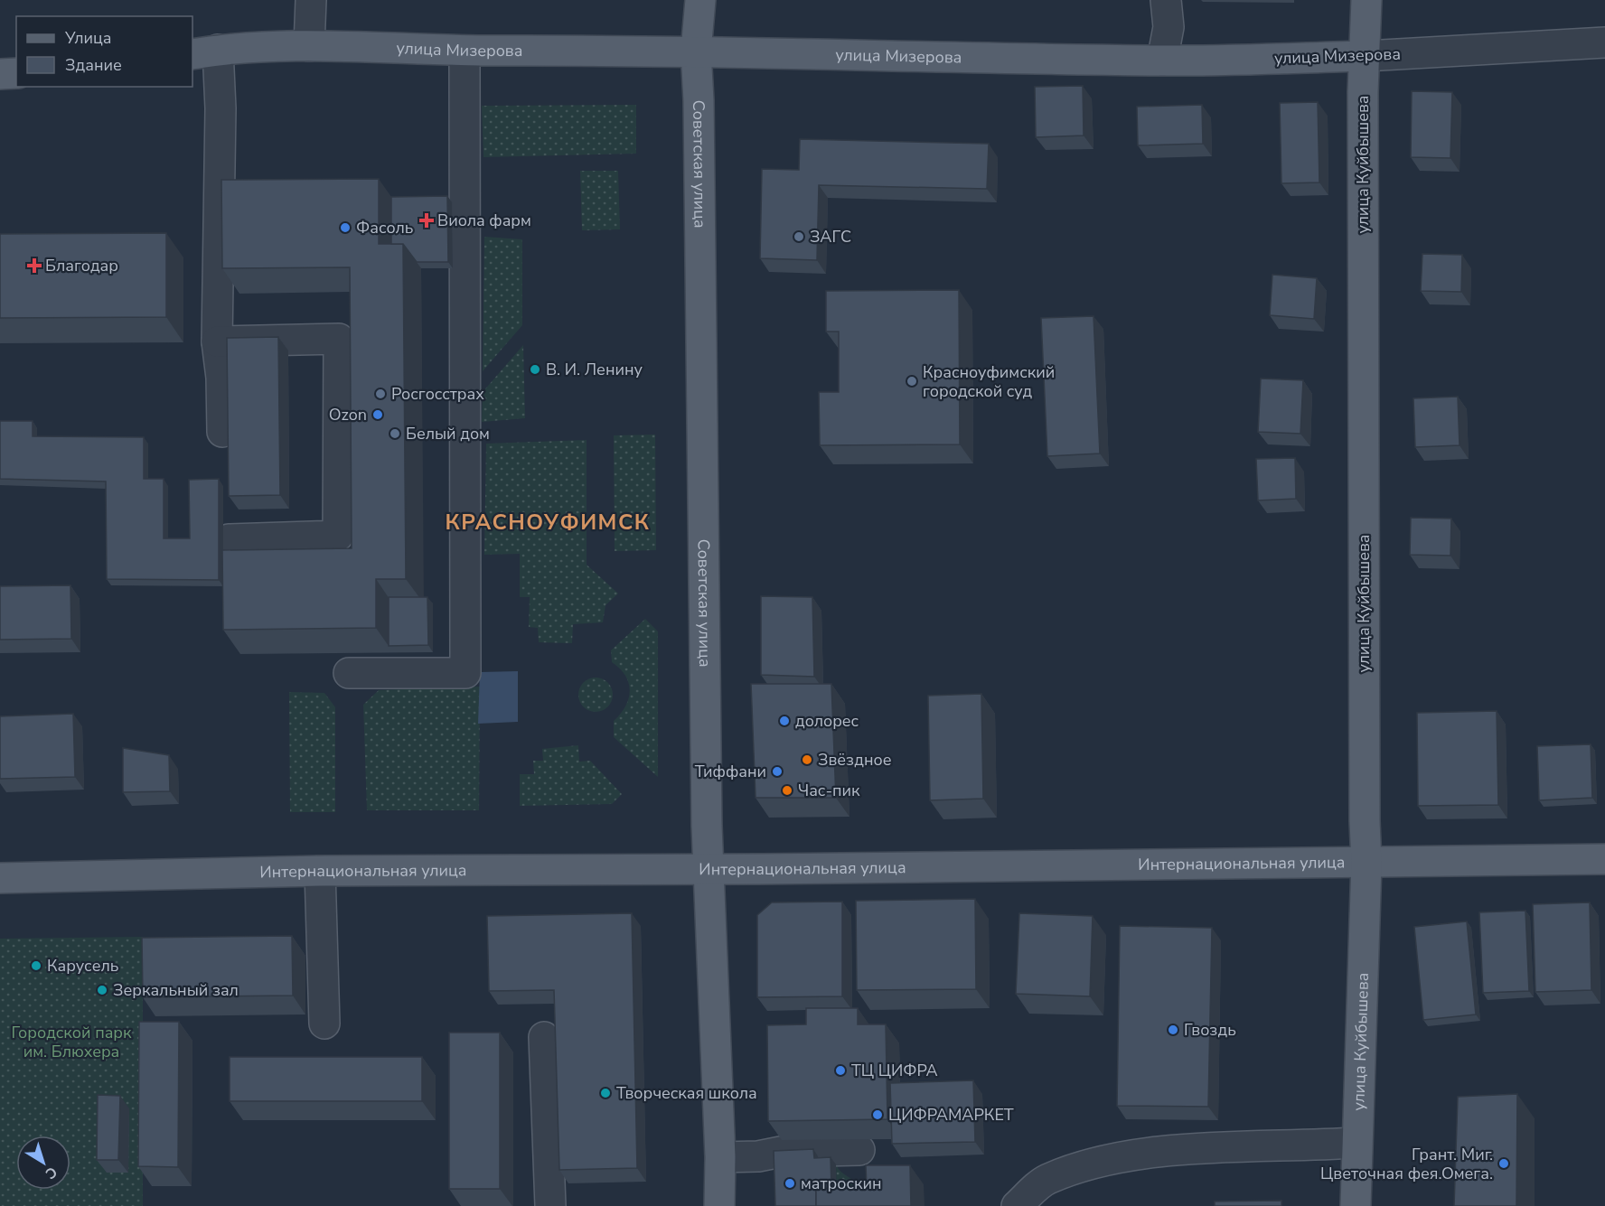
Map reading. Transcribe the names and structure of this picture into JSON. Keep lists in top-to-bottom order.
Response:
{
  "streets": {
    "main road": [
      "улица Мизерова",
      "Советская улица",
      "улица Куйбышева",
      "Интернациональная улица"
    ]
  },
  "crossings": [
    ["улица Мизерова", "Советская улица"],
    ["улица Мизерова", "улица Куйбышева"],
    ["Советская улица", "Интернациональная улица"],
    ["улица Куйбышева", "Интернациональная улица"]
  ],
  "districts": ["КРАСНОУФИМСК"],
  "parks": ["Городской парк им. Блюхера"],
  "places": {
    "health": ["Виола фарм", "Благодар"],
    "other": [
      "Фасоль",
      "ЗАГС",
      "В. И. Ленину",
      "Красноуфимский городской суд",
      "Росгосстрах",
      "Ozon",
      "Белый дом",
      "долорес",
      "Звёздное",
      "Тиффани",
      "Час-пик",
      "Карусель",
      "Зеркальный зал",
      "Гвоздь",
      "ТЦ ЦИФРА",
      "Творческая школа",
      "ЦИФРАМАРКЕТ",
      "Грант. Миг. Цветочная фея.Омега.",
      "матроскин"
    ]
  },
  "legend": ["Улица", "Здание"],
  "north": "bottom right"
}
